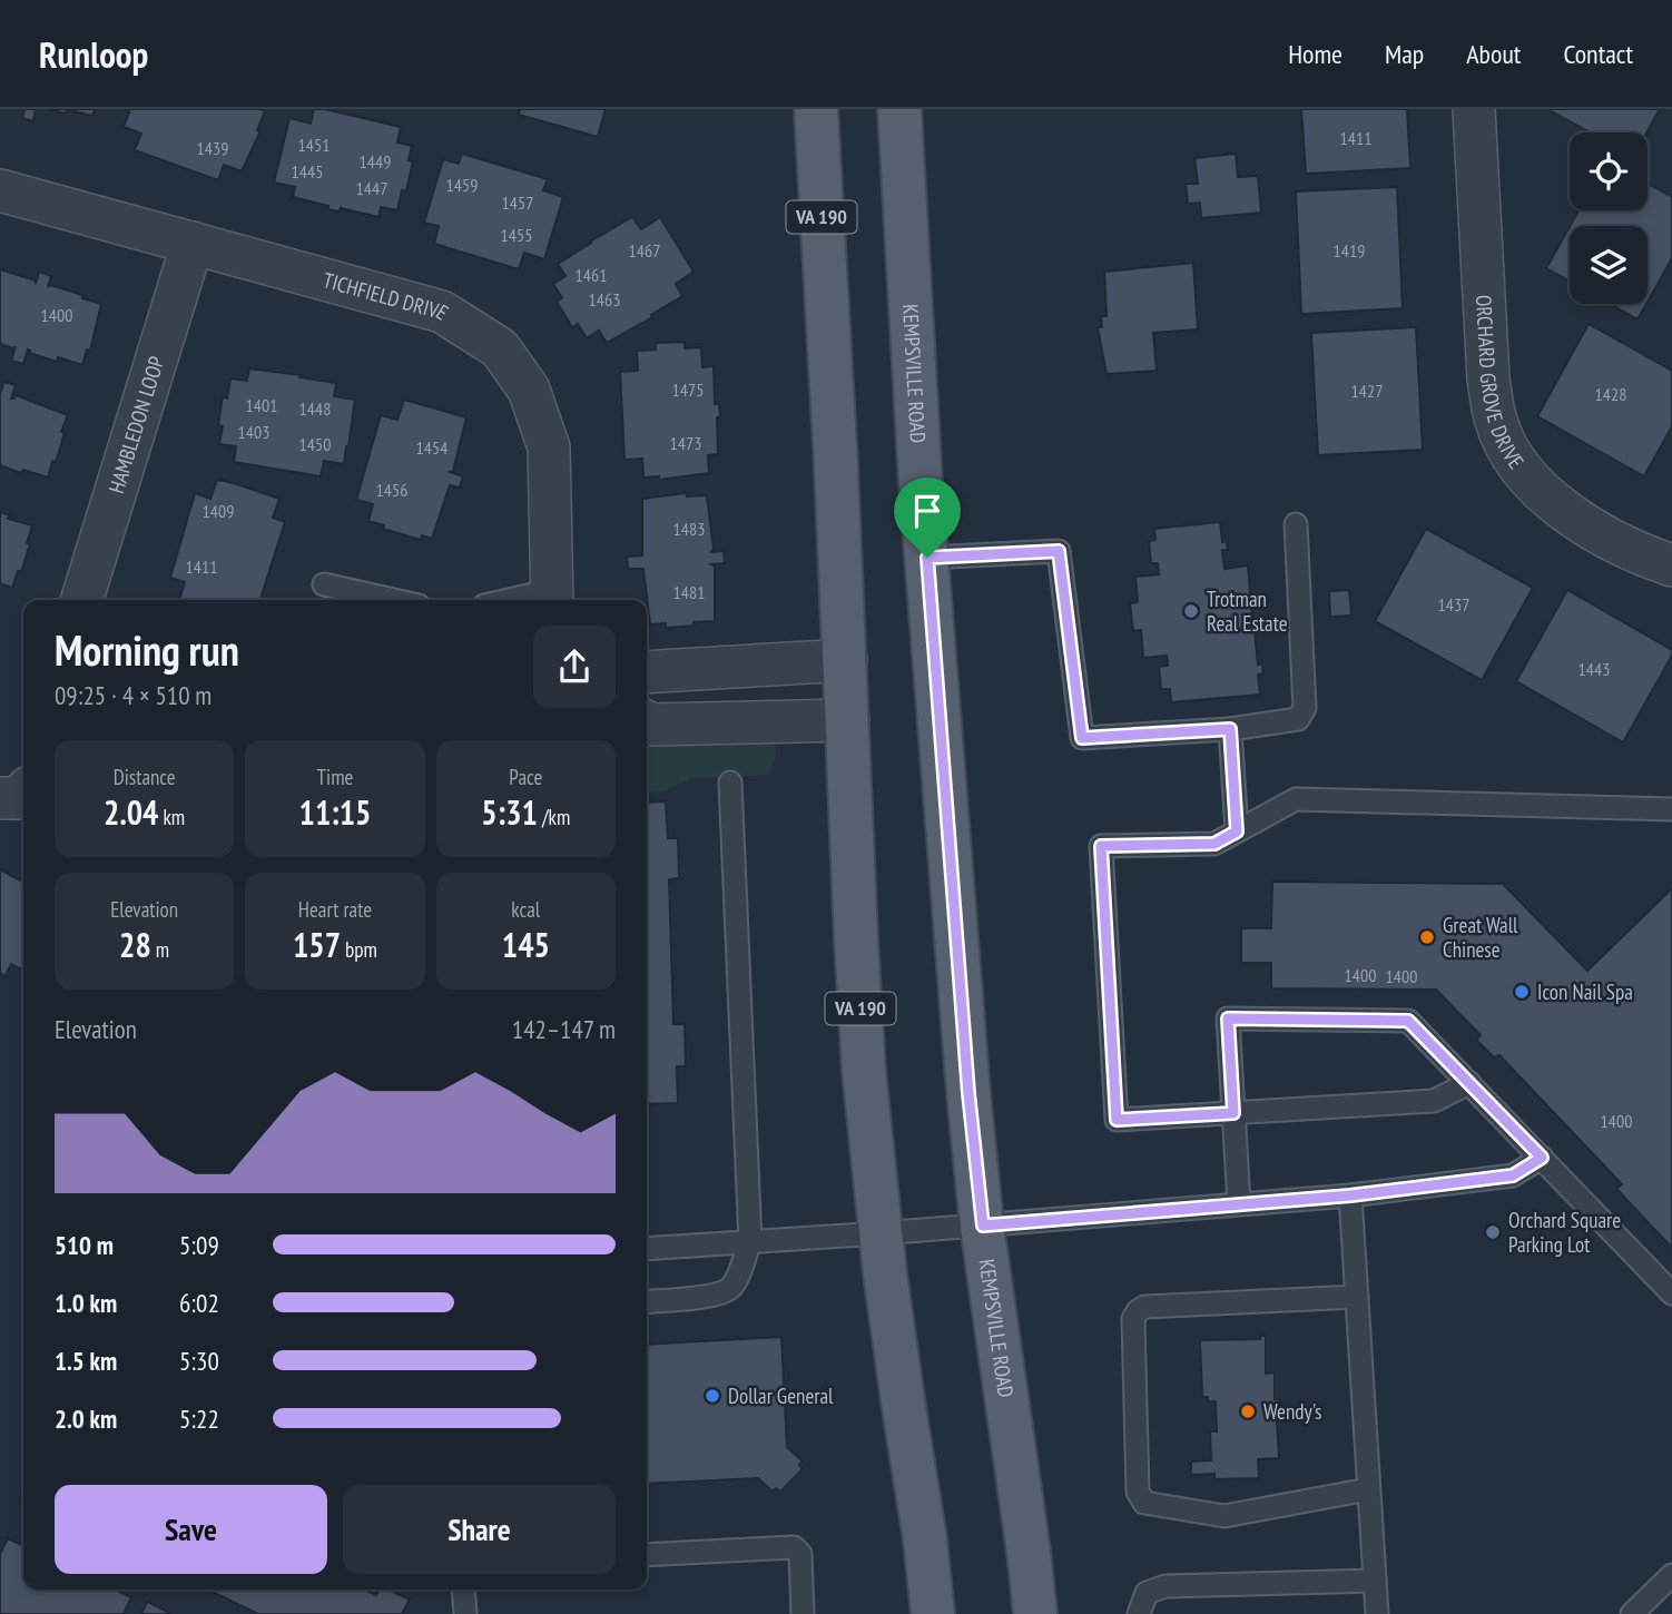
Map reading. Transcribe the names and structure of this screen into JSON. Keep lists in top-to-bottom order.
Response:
{
  "streets": {
    "main road": ["VA 190", "KEMPSVILLE ROAD"],
    "street": ["TICHFIELD DRIVE", "ORCHARD GROVE DRIVE", "HAMBLEDON LOOP"]
  },
  "crossings": [
    ["TICHFIELD DRIVE", "HAMBLEDON LOOP"]
  ],
  "places": [
    "Trotman Real Estate",
    "Great Wall Chinese",
    "Icon Nail Spa",
    "Orchard Square Parking Lot",
    "Dollar General",
    "Wendy's"
  ],
  "house_numbers": [
    "1411",
    "1451",
    "1439",
    "1449",
    "1445",
    "1459",
    "1447",
    "1457",
    "1455",
    "1467",
    "1419",
    "1461",
    "1463",
    "1400",
    "1475",
    "1427",
    "1428",
    "1401",
    "1448",
    "1403",
    "1473",
    "1450",
    "1454",
    "1456",
    "1409",
    "1483",
    "1411",
    "1481",
    "1437",
    "1443",
    "1400",
    "1400",
    "1400"
  ],
  "page": {
    "header": "Runloop",
    "nav": [
      "Home",
      "Map",
      "About",
      "Contact"
    ],
    "heading": ["Morning run", "09:25 · 4 × 510 m"],
    "stats": [
      ["Distance", "2.04 km"],
      ["Time", "11:15"],
      ["Pace", "5:31 /km"],
      ["Elevation", "28 m"],
      ["Heart rate", "157 bpm"],
      ["kcal", "145"]
    ],
    "chart": ["Elevation", "142–147 m"],
    "list": [
      {
        "name": "510 m",
        "note": "5:09"
      },
      {
        "name": "1.0 km",
        "note": "6:02"
      },
      {
        "name": "1.5 km",
        "note": "5:30"
      },
      {
        "name": "2.0 km",
        "note": "5:22"
      }
    ],
    "buttons": ["Save", "Share"]
  }
}
